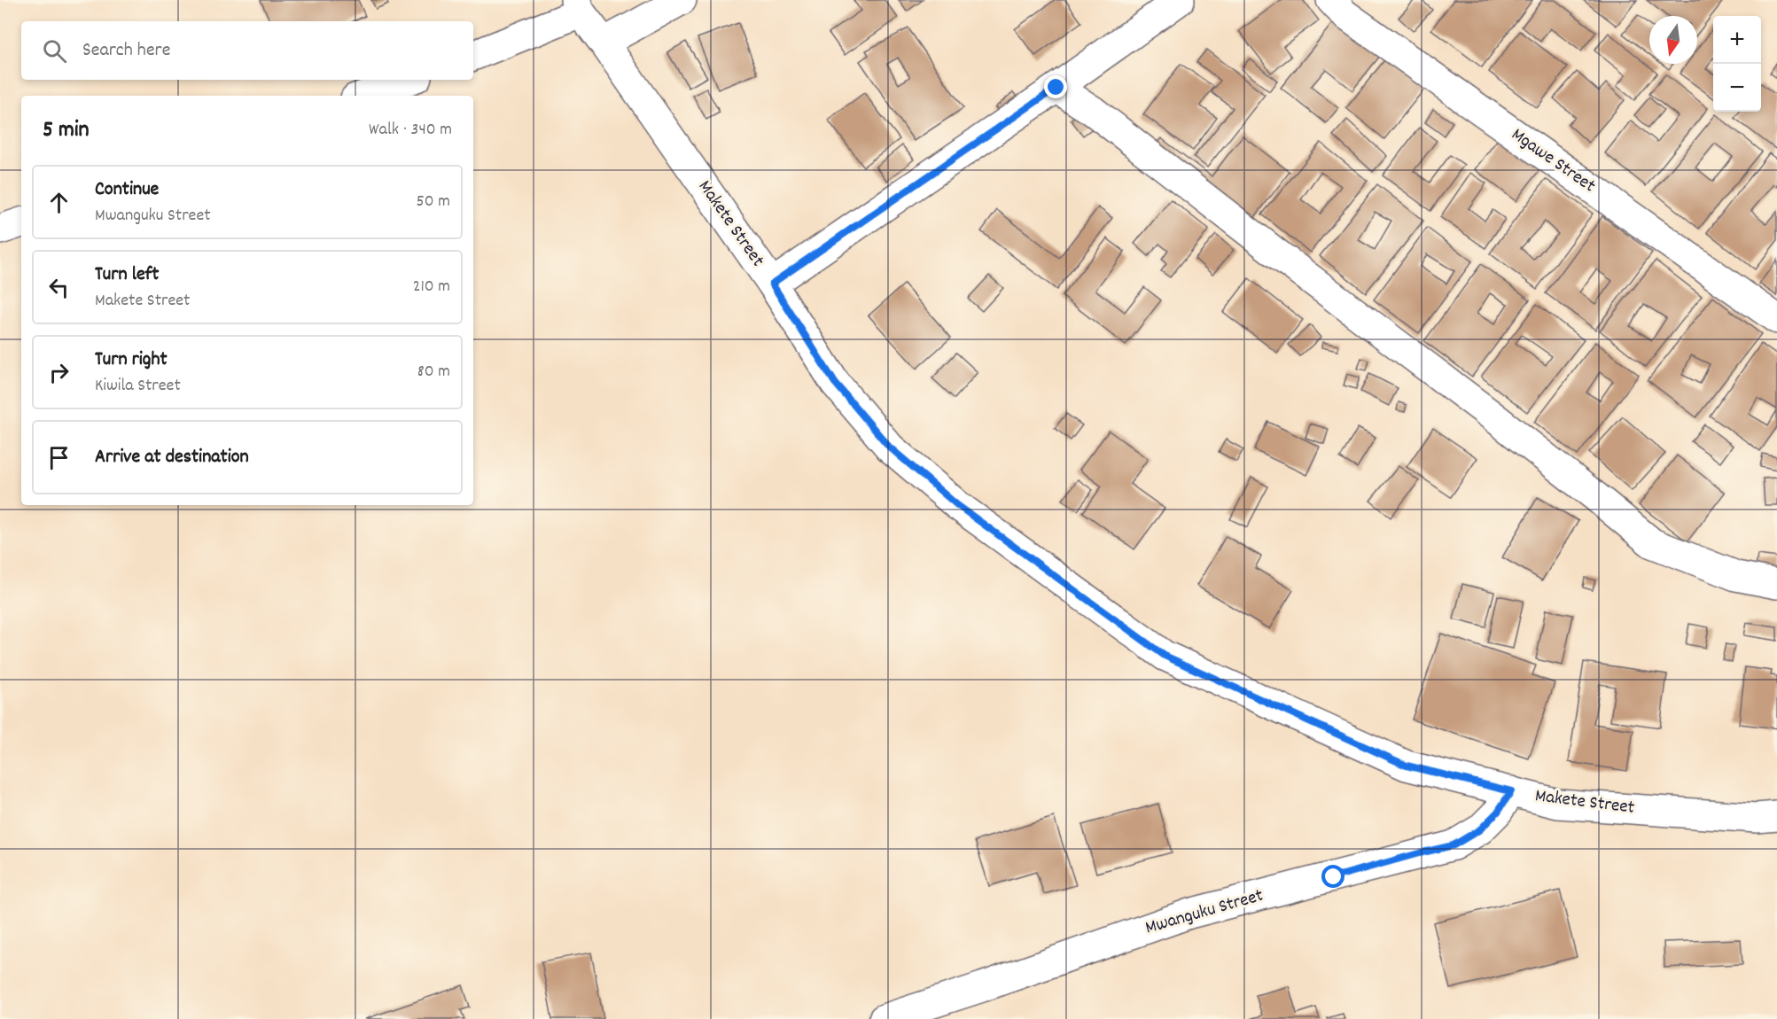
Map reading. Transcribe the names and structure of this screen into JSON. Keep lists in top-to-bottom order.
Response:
{
  "streets": {
    "street": ["Mgawe Street", "Makete Street", "Mwanguku Street"]
  },
  "crossings": [
    ["Makete Street", "Mwanguku Street"]
  ],
  "north": "bottom",
  "page": {
    "map_buttons": ["+", "−"],
    "search": "Search here",
    "heading": ["5 min", "Walk · 340 m"],
    "list": [
      ["Continue", "Mwanguku Street", "50 m"],
      ["Turn left", "Makete Street", "210 m"],
      ["Turn right", "Kiwila Street", "80 m"],
      "Arrive at destination"
    ]
  }
}
